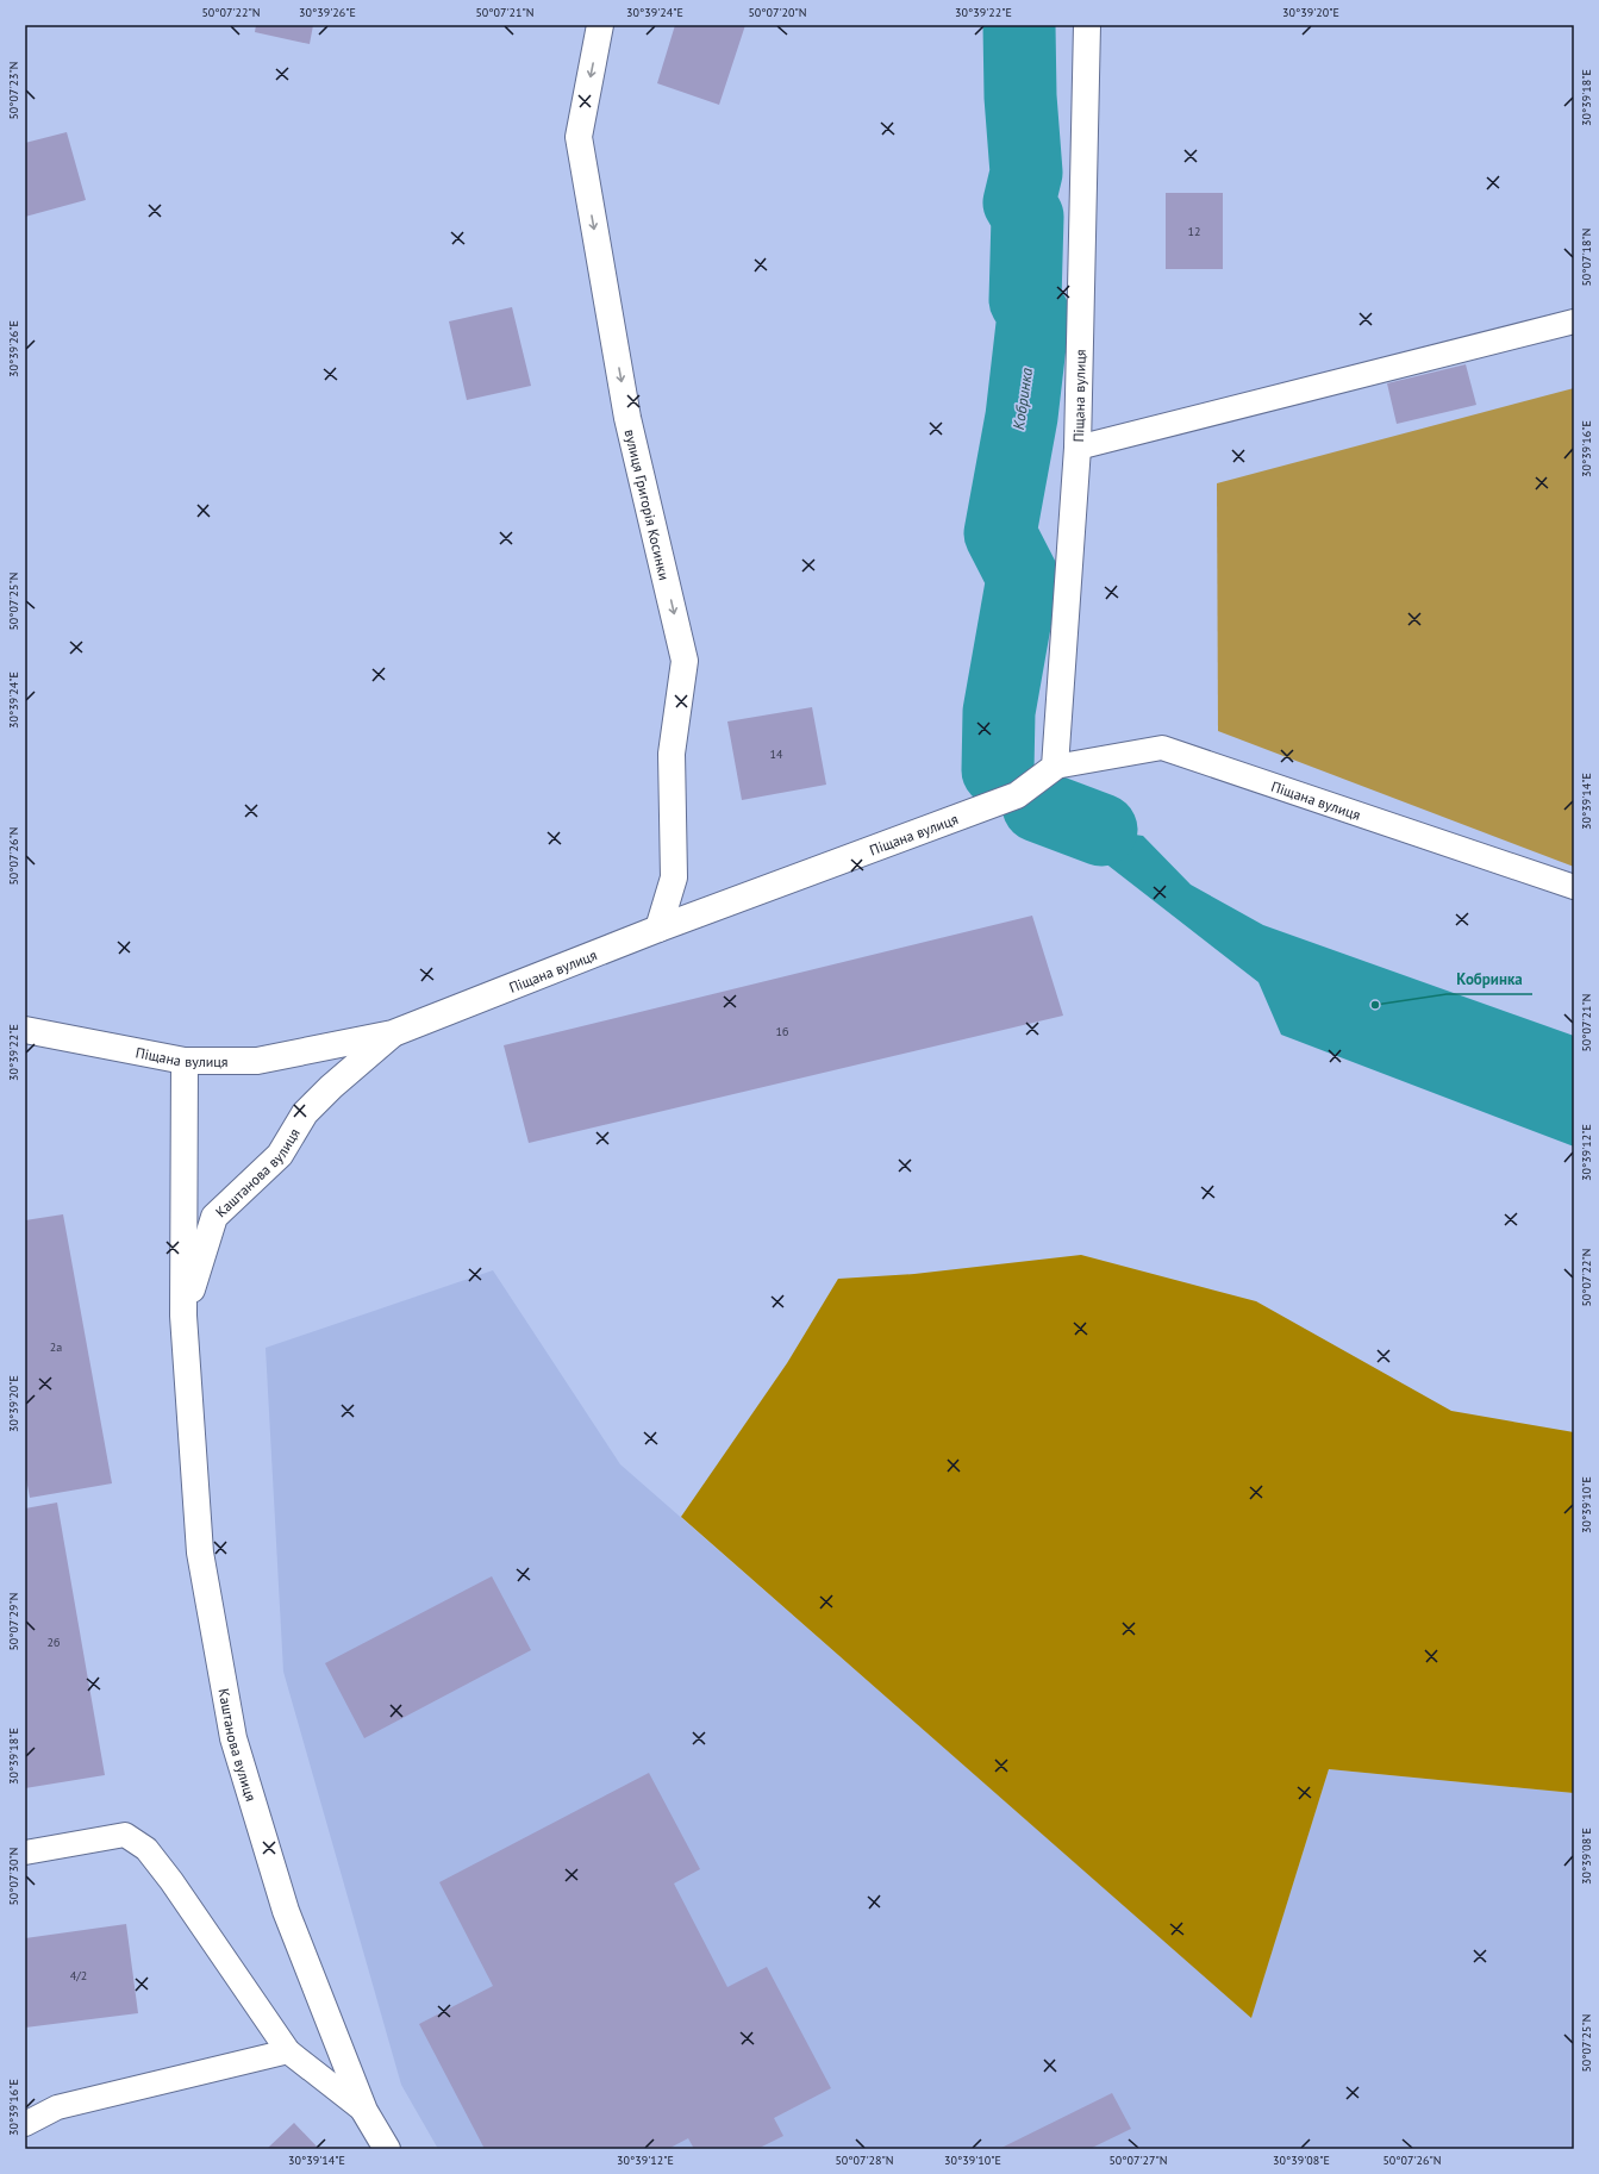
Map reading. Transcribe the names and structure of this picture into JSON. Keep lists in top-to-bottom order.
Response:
{
  "streets": {
    "street": ["Піщана вулиця", "вулиця Григорія Косинки", "Каштанова вулиця"]
  },
  "crossings": [
    ["Піщана вулиця", "вулиця Григорія Косинки"],
    ["Піщана вулиця", "Каштанова вулиця"]
  ],
  "one_way": ["вулиця Григорія Косинки"],
  "water": ["Кобринка"],
  "places": ["Кобринка"],
  "house_numbers": [
    "12",
    "14",
    "1б",
    "2а",
    "2б",
    "4/2"
  ],
  "coordinates": [
    "50°07'22\"N",
    "30°39'26\"E",
    "50°07'21\"N",
    "30°39'24\"E",
    "50°07'20\"N",
    "30°39'22\"E",
    "30°39'20\"E",
    "50°07'23\"N",
    "30°39'18\"E",
    "50°07'18\"N",
    "30°39'16\"E",
    "50°07'25\"N",
    "30°39'14\"E",
    "50°07'26\"N",
    "30°39'12\"E",
    "30°39'10\"E",
    "50°07'29\"N",
    "30°39'08\"E",
    "50°07'30\"N",
    "50°07'28\"N",
    "50°07'27\"N"
  ]
}
